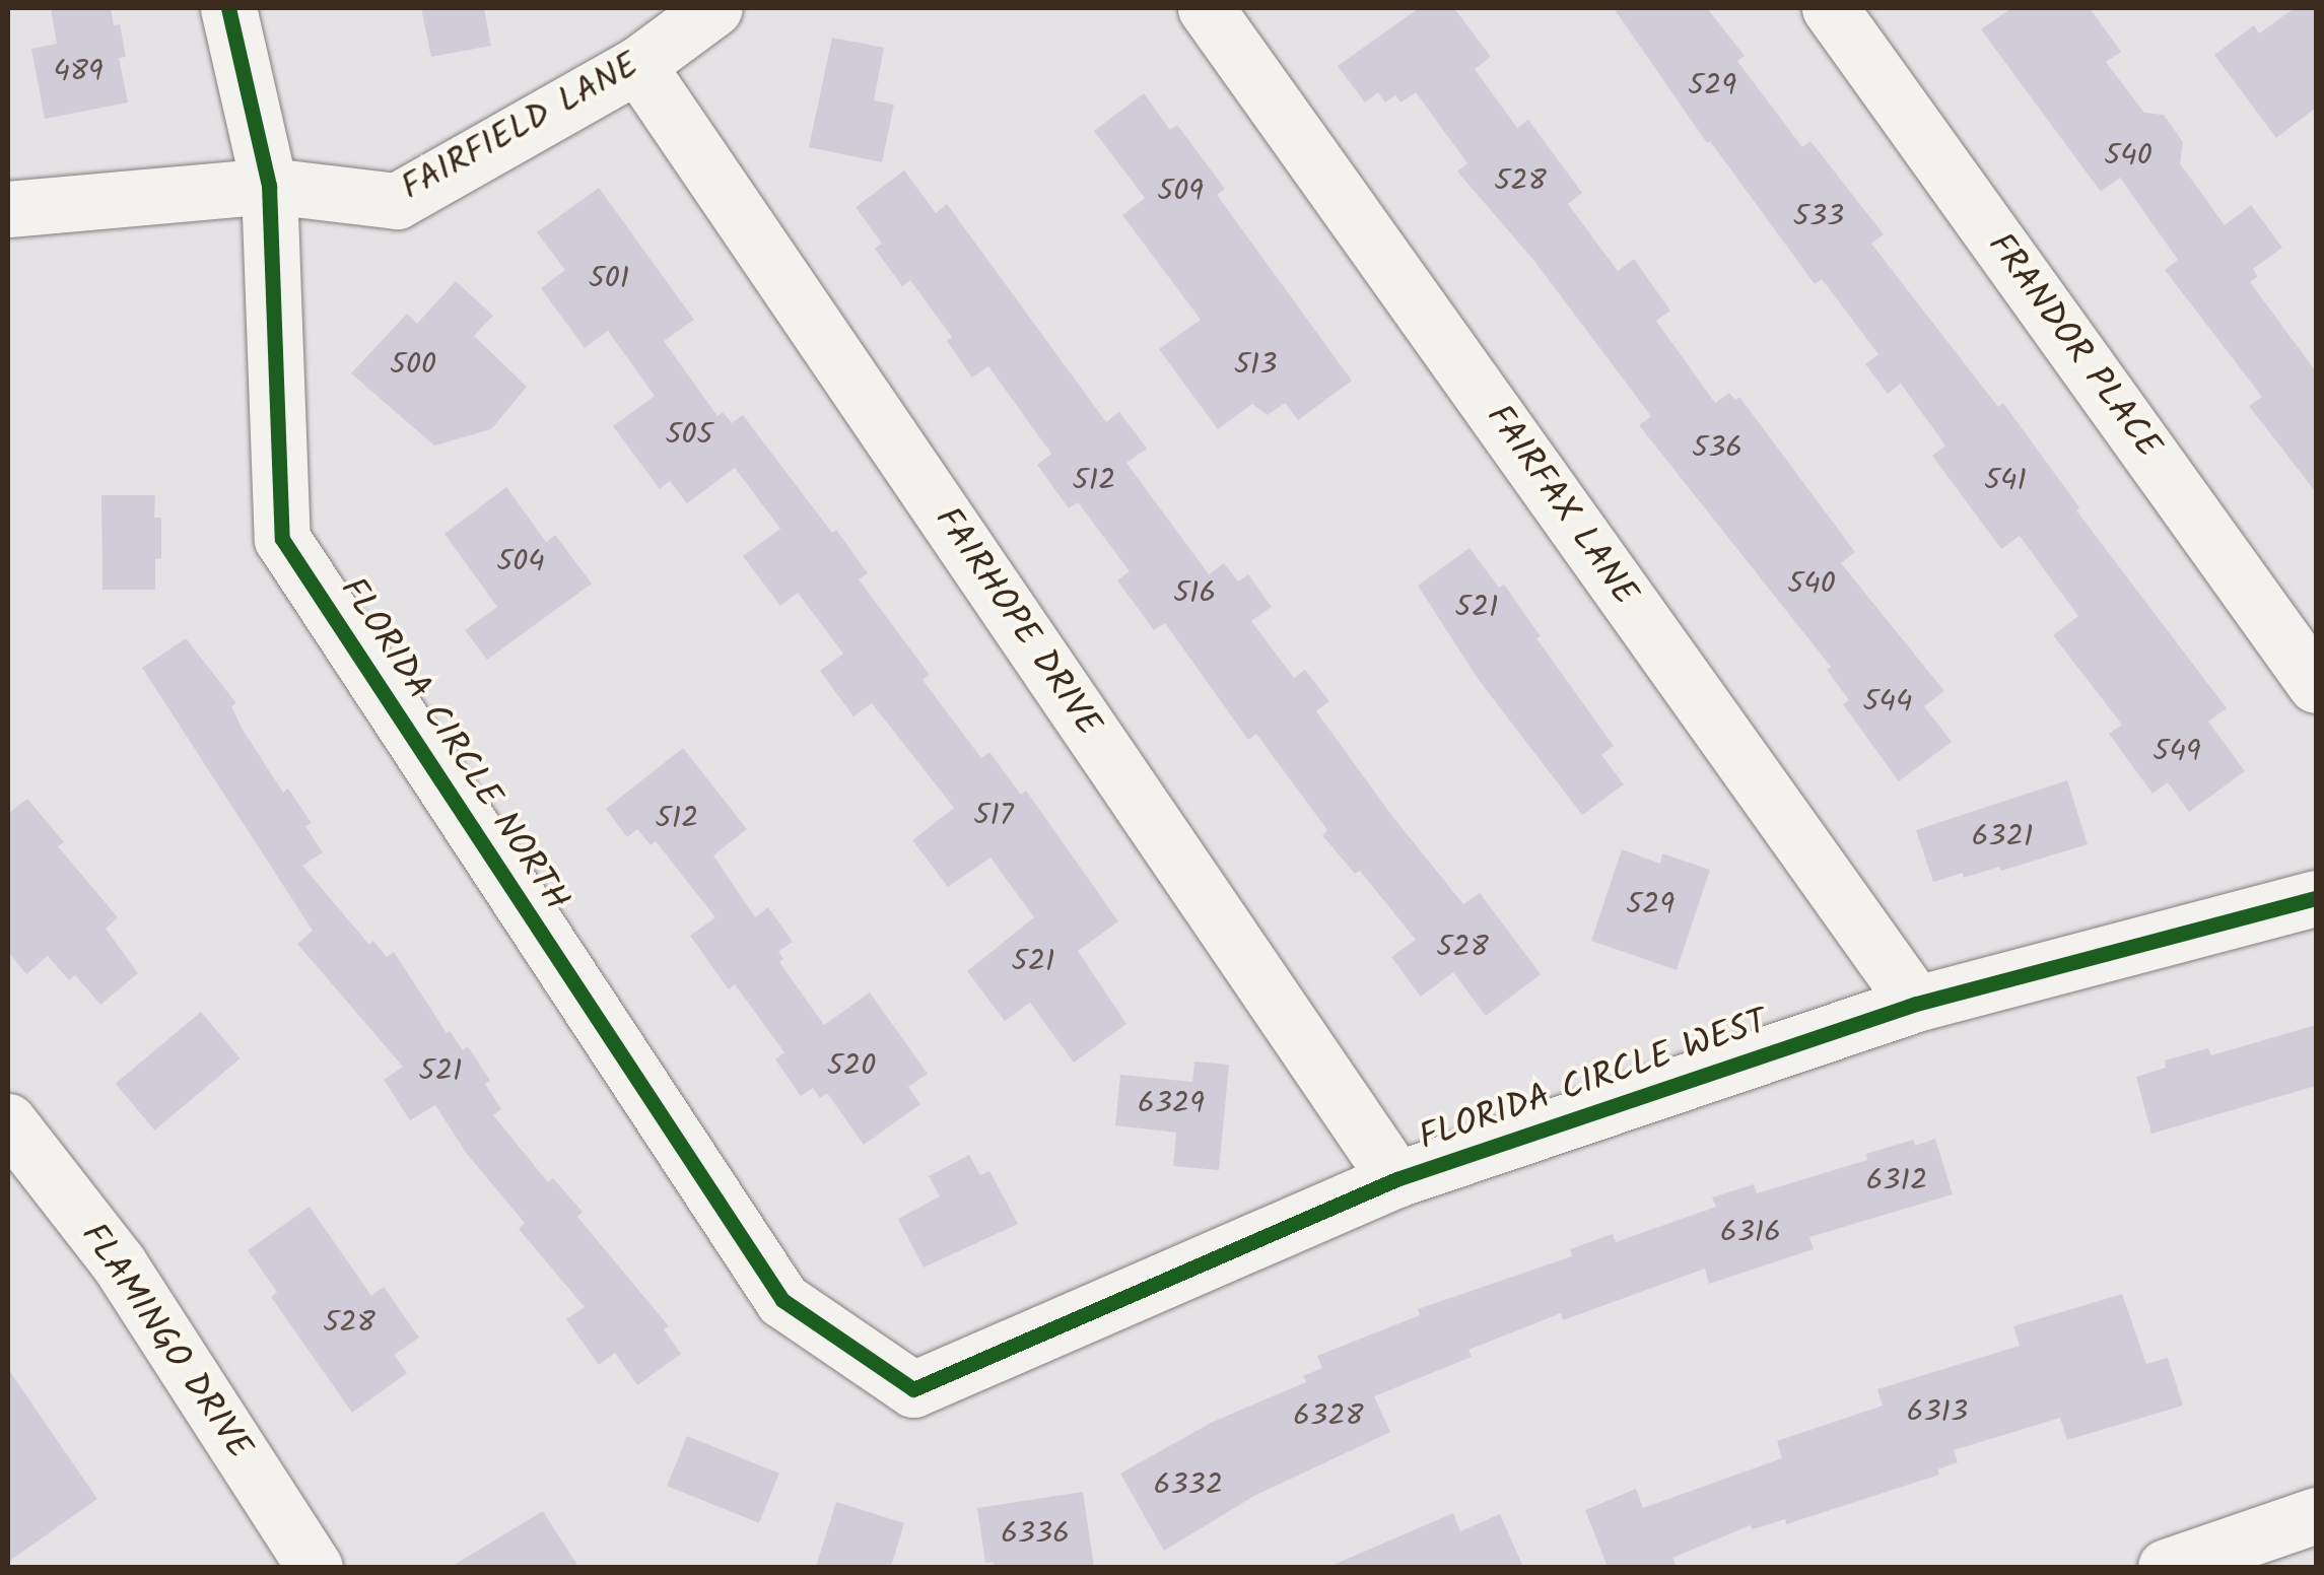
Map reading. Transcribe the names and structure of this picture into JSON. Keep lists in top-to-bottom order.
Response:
{
  "streets": {
    "street": [
      "FAIRFIELD LANE",
      "FRANDOR PLACE",
      "FAIRFAX LANE",
      "FAIRHOPE DRIVE",
      "FLORIDA CIRCLE NORTH",
      "FLORIDA CIRCLE WEST",
      "FLAMINGO DRIVE"
    ]
  },
  "crossings": [
    ["FAIRFIELD LANE", "FAIRHOPE DRIVE"],
    ["FAIRFIELD LANE", "FLORIDA CIRCLE NORTH"],
    ["FAIRFAX LANE", "FLORIDA CIRCLE WEST"],
    ["FAIRHOPE DRIVE", "FLORIDA CIRCLE WEST"],
    ["FLORIDA CIRCLE NORTH", "FLORIDA CIRCLE WEST"]
  ],
  "house_numbers": [
    "489",
    "529",
    "540",
    "528",
    "509",
    "533",
    "501",
    "500",
    "513",
    "505",
    "536",
    "512",
    "541",
    "504",
    "540",
    "516",
    "521",
    "544",
    "549",
    "517",
    "512",
    "6321",
    "529",
    "528",
    "521",
    "520",
    "521",
    "6329",
    "6312",
    "6316",
    "528",
    "6313",
    "6328",
    "6332",
    "6336"
  ]
}
